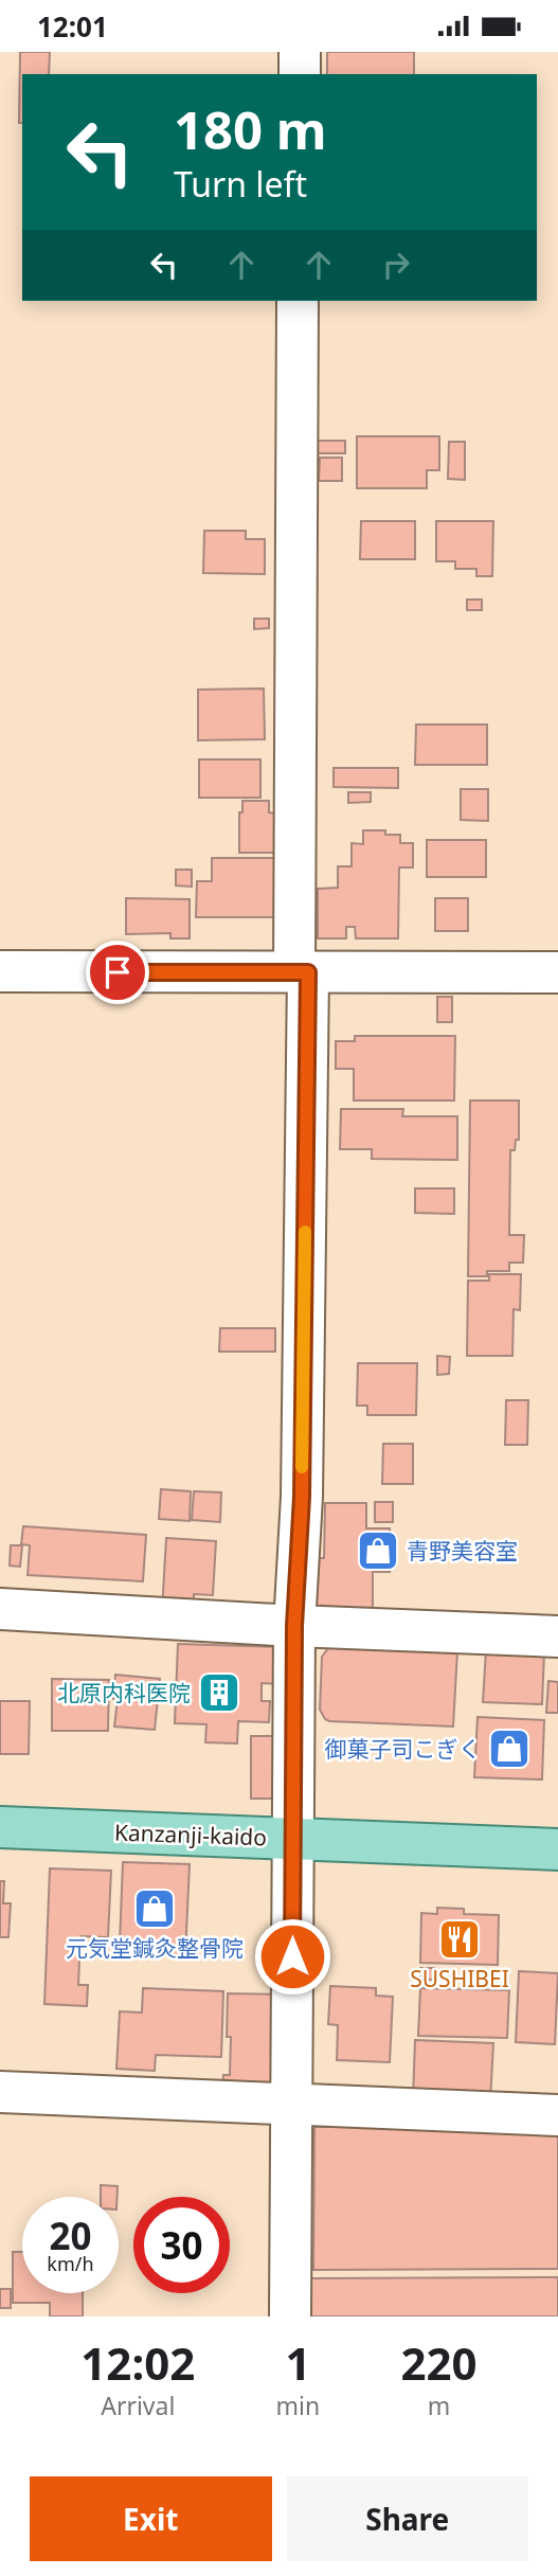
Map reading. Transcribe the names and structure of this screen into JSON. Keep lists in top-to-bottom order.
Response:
{
  "streets": {
    "main road": ["Kanzanji-kaido"]
  },
  "places": {
    "shop": ["青野美容室", "御菓子司こぎく", "元気堂鍼灸整骨院"],
    "building": ["北原内科医院"],
    "restaurant": ["SUSHIBEI"]
  },
  "page": {
    "status": "12:01",
    "turn": ["180 m", "Turn left"],
    "speed": "20 km/h",
    "limit": "30",
    "eta": [
      "12:02",
      "Arrival",
      "1",
      "min",
      "220",
      "m"
    ],
    "buttons": ["Exit", "Share"]
  }
}
